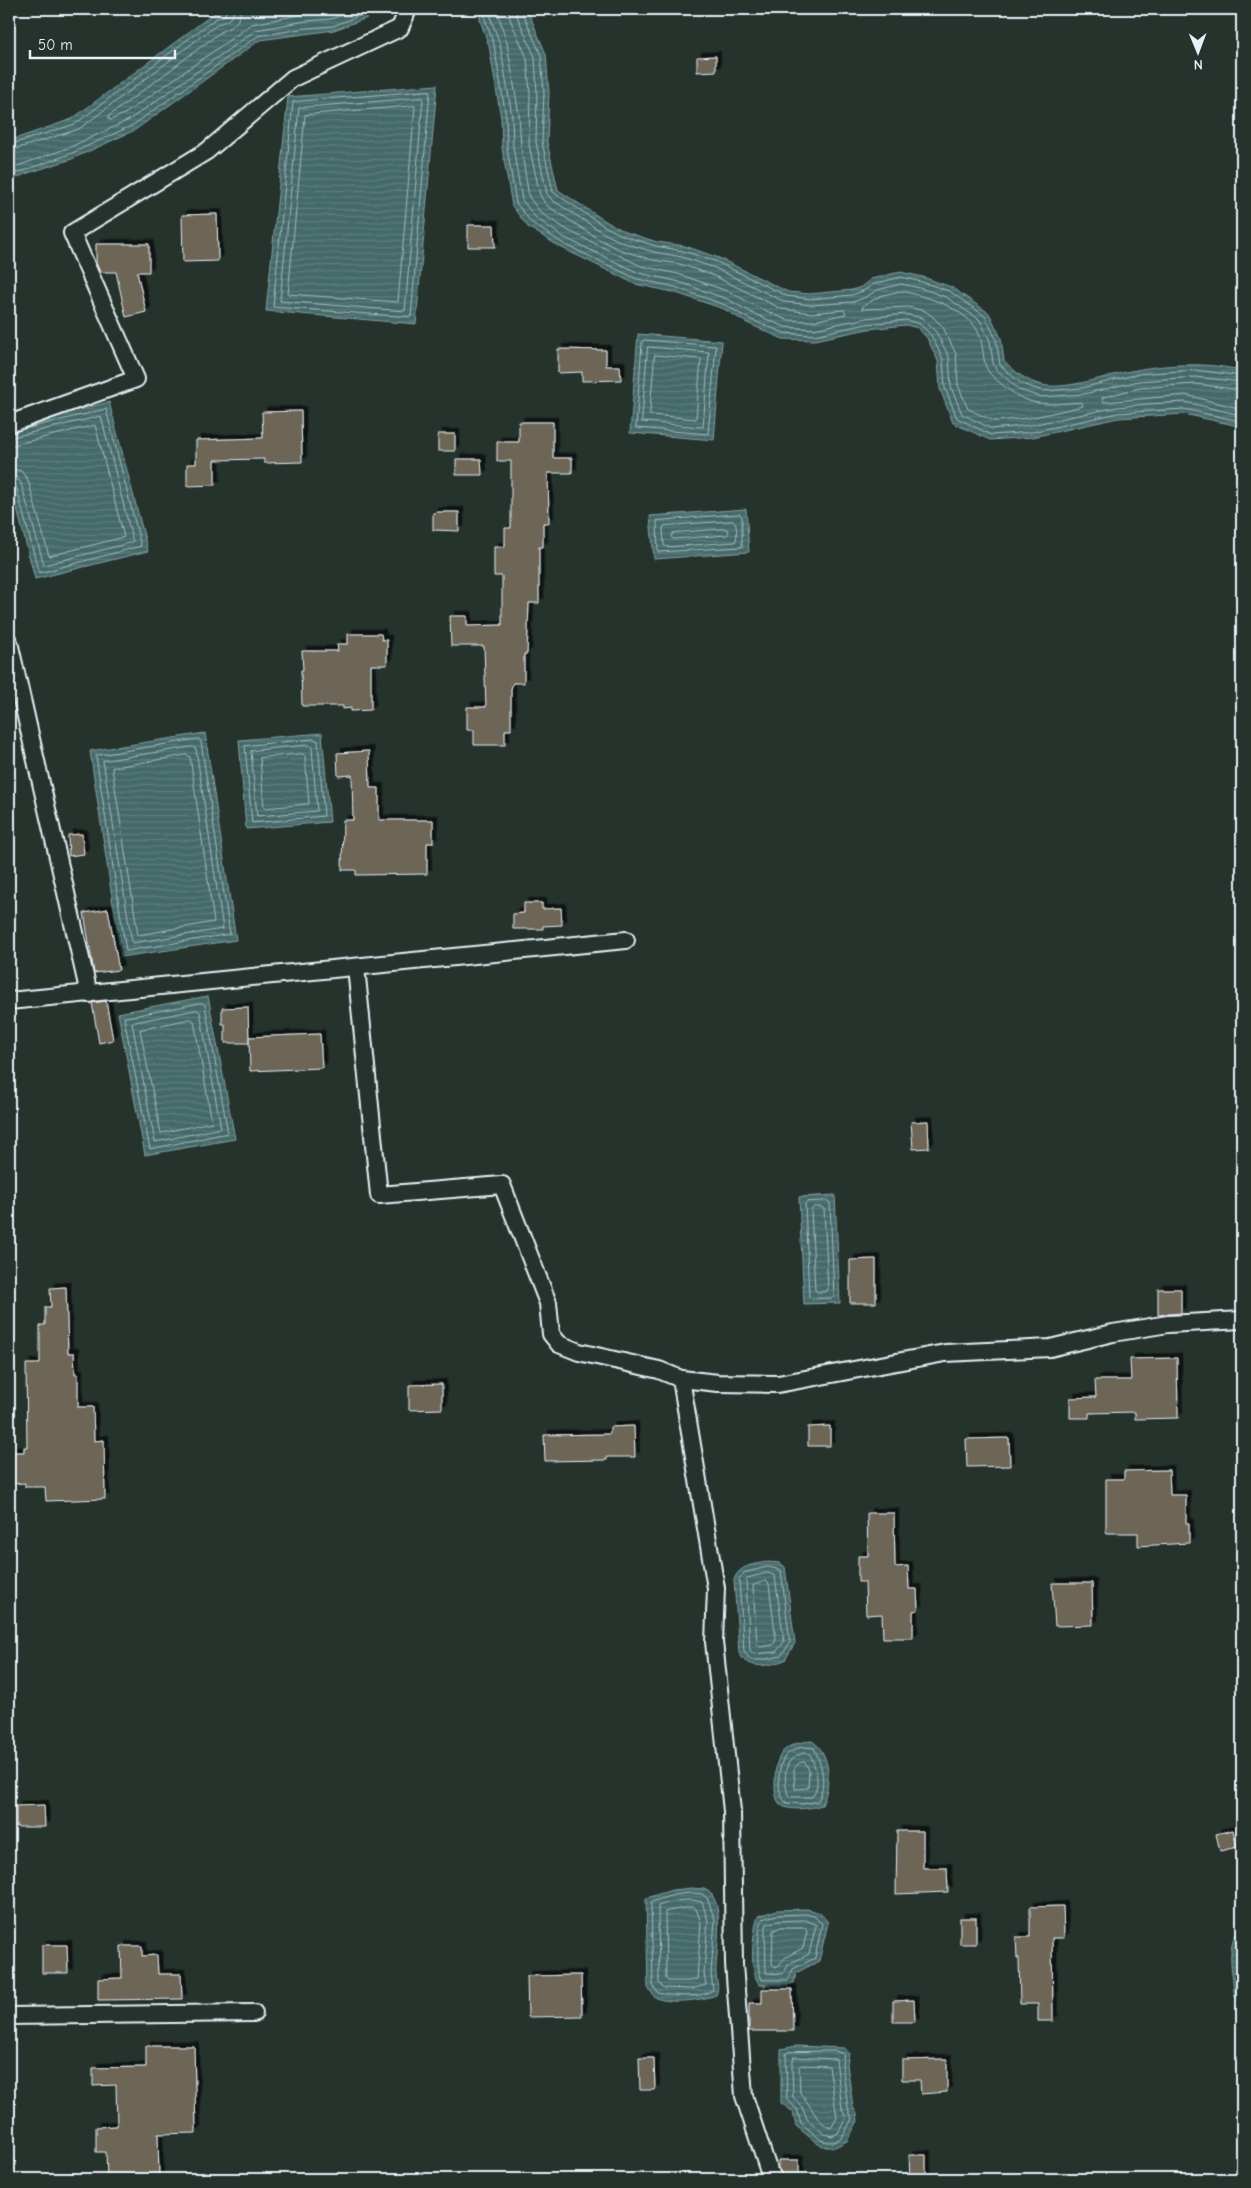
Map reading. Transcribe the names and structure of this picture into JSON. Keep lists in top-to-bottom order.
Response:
{
  "scale_bar": "50 m",
  "north": "bottom"
}
